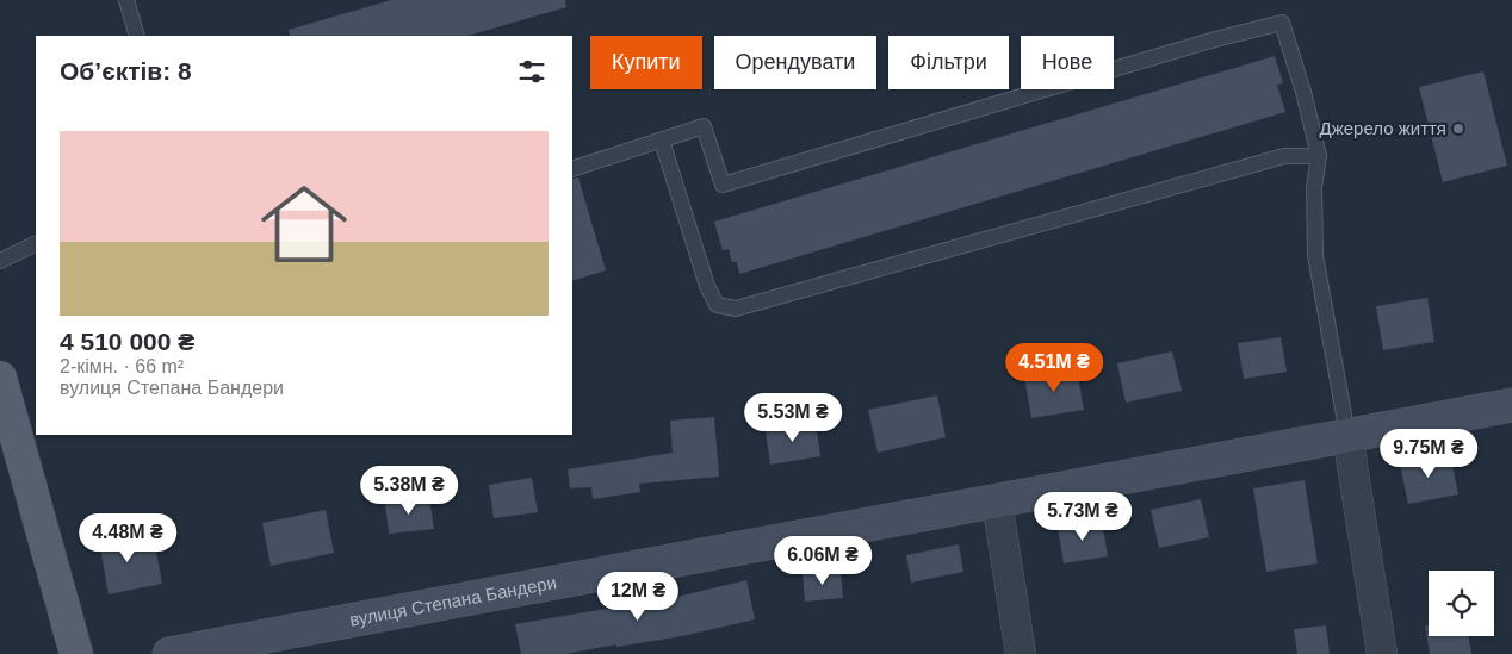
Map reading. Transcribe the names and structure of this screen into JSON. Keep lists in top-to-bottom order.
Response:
{
  "streets": {
    "street": ["вулиця Степана Бандери"]
  },
  "places": ["Джерело життя"],
  "page": {
    "chip": [
      "Купити",
      "Орендувати",
      "Фільтри",
      "Нове"
    ],
    "heading": "Об’єктів: 8",
    "list": [
      {
        "name": "4 510 000 ₴",
        "note": "2-кімн. · 66 m² · вулиця Степана Бандери"
      }
    ],
    "price": [
      "4.51M ₴",
      "5.53M ₴",
      "9.75M ₴",
      "5.38M ₴",
      "5.73M ₴",
      "4.48M ₴",
      "6.06M ₴",
      "12M ₴"
    ]
  }
}
